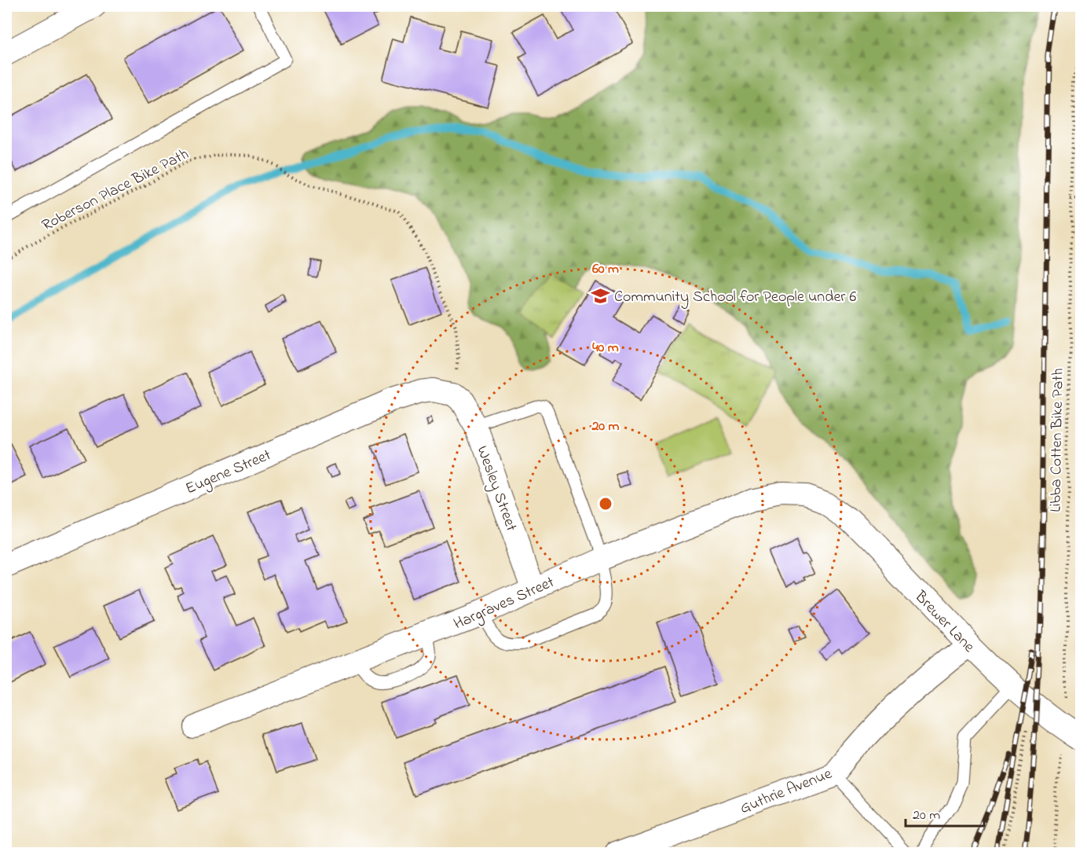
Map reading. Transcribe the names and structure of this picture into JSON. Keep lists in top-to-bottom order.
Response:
{
  "streets": {
    "street": [
      "Eugene Street",
      "Wesley Street",
      "Hargraves Street",
      "Brewer Lane",
      "Guthrie Avenue"
    ],
    "path": ["Roberson Place Bike Path", "Libba Cotten Bike Path"]
  },
  "crossings": [
    ["Roberson Place Bike Path", "Eugene Street"],
    ["Roberson Place Bike Path", "Wesley Street"],
    ["Libba Cotten Bike Path", "Brewer Lane"],
    ["Eugene Street", "Wesley Street"],
    ["Wesley Street", "Hargraves Street"],
    ["Hargraves Street", "Brewer Lane"],
    ["Brewer Lane", "Guthrie Avenue"]
  ],
  "places": {
    "school or university": ["Community School for People under 6"]
  },
  "scale_bar": "20 m",
  "rings": ["60 m", "40 m", "20 m"]
}
